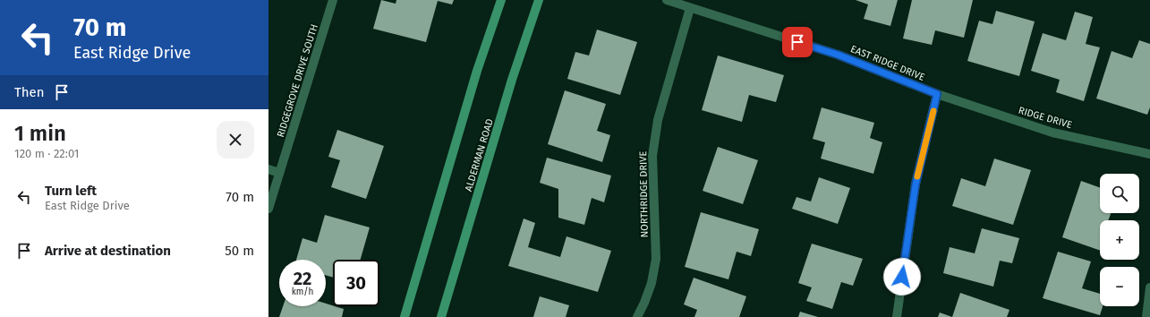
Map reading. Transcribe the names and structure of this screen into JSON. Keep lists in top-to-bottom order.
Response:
{
  "streets": {
    "main road": ["ALDERMAN ROAD"],
    "street": [
      "EAST RIDGE DRIVE",
      "RIDGEGROVE DRIVE SOUTH",
      "RIDGE DRIVE",
      "NORTHRIDGE DRIVE"
    ]
  },
  "crossings": [
    ["EAST RIDGE DRIVE", "RIDGE DRIVE"],
    ["EAST RIDGE DRIVE", "NORTHRIDGE DRIVE"]
  ],
  "page": {
    "turn": ["70 m", "East Ridge Drive"],
    "then": "Then",
    "heading": ["1 min", "120 m · 22:01"],
    "list": [
      {
        "name": "Turn left",
        "note": "East Ridge Drive",
        "value": "70 m"
      },
      {
        "name": "Arrive at destination",
        "value": "50 m"
      }
    ],
    "map_buttons": ["+", "−"],
    "speed": "22 km/h",
    "limit": "30"
  }
}
